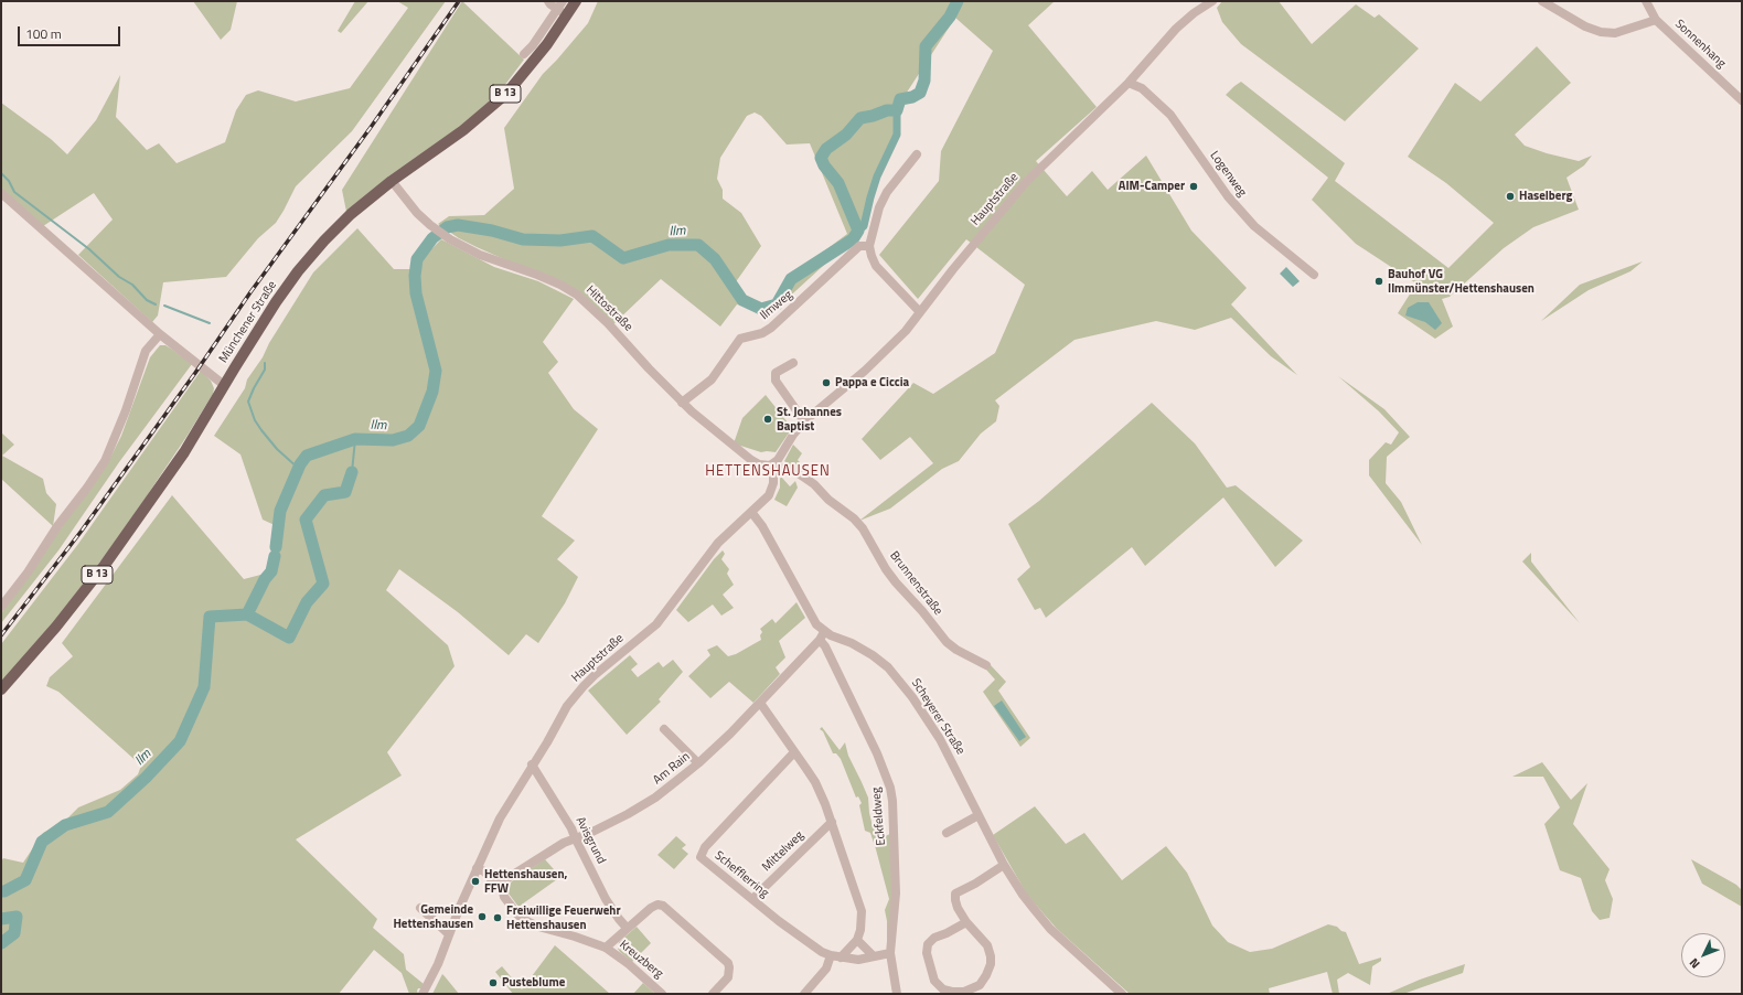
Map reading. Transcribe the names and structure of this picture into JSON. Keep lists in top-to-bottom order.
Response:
{
  "streets": {
    "main road": ["B 13", "Münchener Straße"],
    "street": [
      "Sonnenhang",
      "Logenweg",
      "Hauptstraße",
      "Ilmweg",
      "Hittostraße",
      "Brunnenstraße",
      "Scheyerer Straße",
      "Am Rain",
      "Eckfeldweg",
      "Avisgrund",
      "Mittelweg",
      "Schefflerring",
      "Kreuzberg"
    ]
  },
  "crossings": [
    ["B 13", "Münchener Straße"],
    ["Logenweg", "Hauptstraße"],
    ["Hauptstraße", "Hittostraße"],
    ["Hauptstraße", "Brunnenstraße"],
    ["Hauptstraße", "Scheyerer Straße"],
    ["Hauptstraße", "Avisgrund"],
    ["Ilmweg", "Hittostraße"],
    ["Hittostraße", "Münchener Straße"],
    ["Hittostraße", "Brunnenstraße"],
    ["Scheyerer Straße", "Am Rain"],
    ["Scheyerer Straße", "Eckfeldweg"],
    ["Am Rain", "Eckfeldweg"],
    ["Am Rain", "Avisgrund"],
    ["Am Rain", "Kreuzberg"],
    ["Eckfeldweg", "Schefflerring"],
    ["Mittelweg", "Schefflerring"]
  ],
  "districts": ["HETTENSHAUSEN"],
  "water": ["Ilm"],
  "places": [
    "AIM-Camper",
    "Haselberg",
    "Bauhof VG Ilmmünster/Hettenshausen",
    "Pappa e Ciccia",
    "St. Johannes Baptist",
    "Hettenshausen, FFW",
    "Gemeinde Hettenshausen",
    "Freiwillige Feuerwehr Hettenshausen",
    "Pusteblume"
  ],
  "scale_bar": "100 m",
  "north": "bottom left"
}
